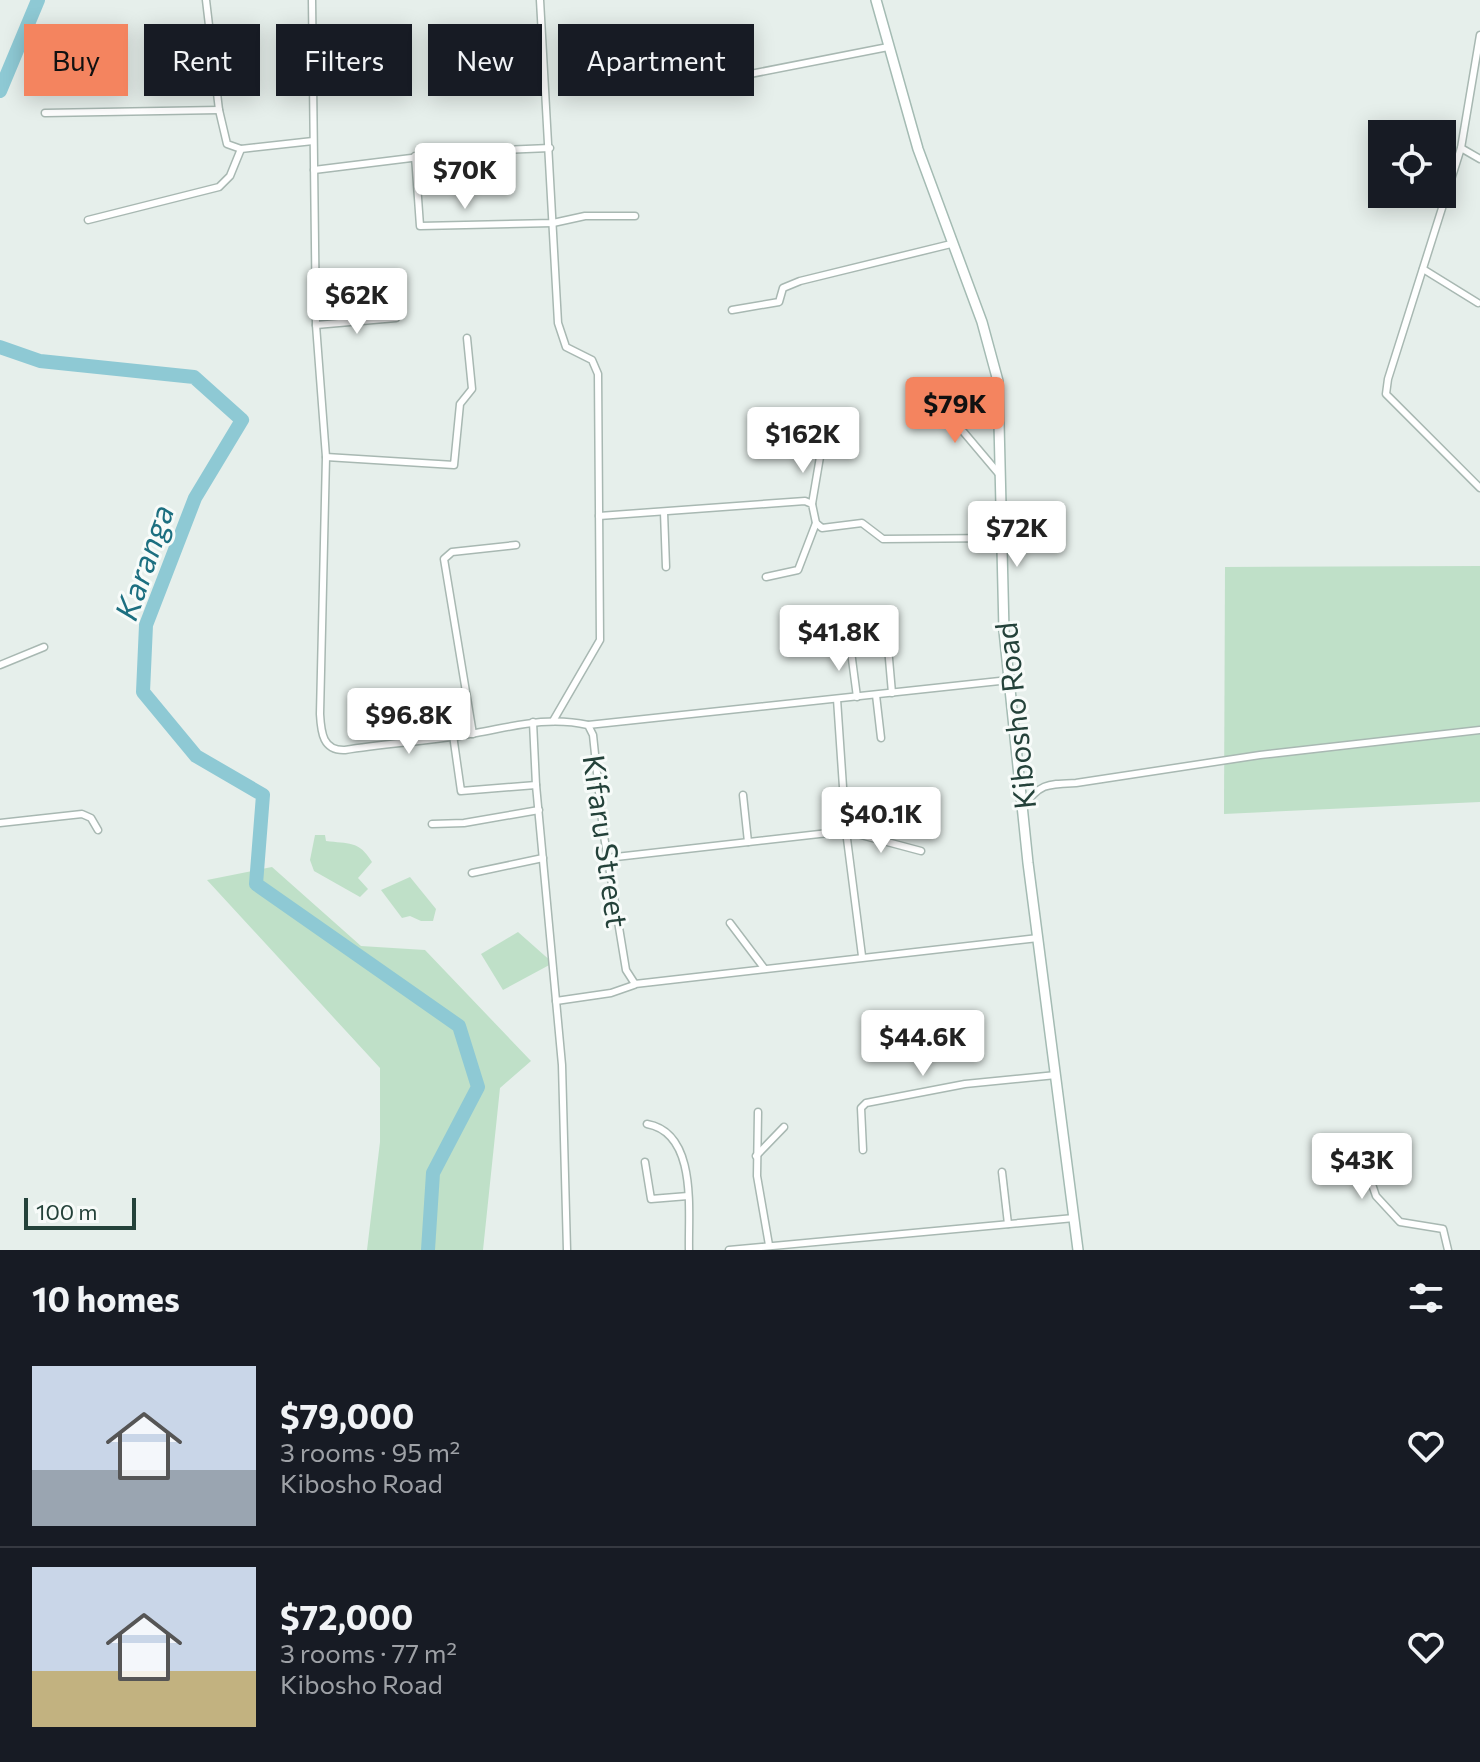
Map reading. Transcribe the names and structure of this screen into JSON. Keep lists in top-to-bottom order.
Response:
{
  "streets": {
    "main road": ["Kibosho Road"],
    "street": ["Kifaru Street"]
  },
  "water": ["Karanga"],
  "scale_bar": "100 m",
  "page": {
    "chip": [
      "Buy",
      "Rent",
      "Filters",
      "New",
      "Apartment"
    ],
    "price": [
      "$70K",
      "$62K",
      "$79K",
      "$162K",
      "$72K",
      "$41.8K",
      "$96.8K",
      "$40.1K",
      "$44.6K",
      "$43K"
    ],
    "scale": "100 m",
    "heading": "10 homes",
    "list": [
      {
        "name": "$79,000",
        "note": "3 rooms · 95 m² · Kibosho Road"
      },
      {
        "name": "$72,000",
        "note": "3 rooms · 77 m² · Kibosho Road"
      }
    ]
  }
}
